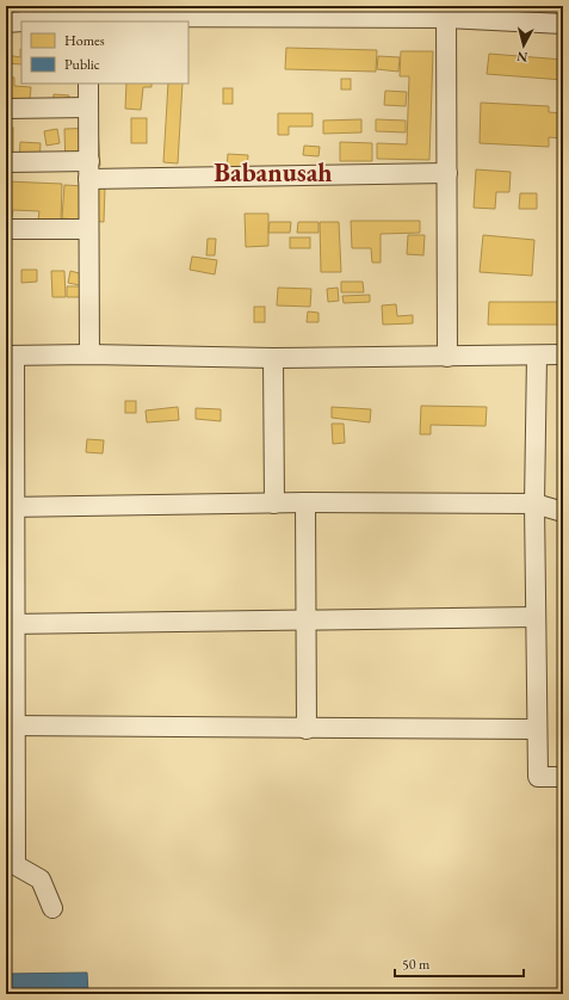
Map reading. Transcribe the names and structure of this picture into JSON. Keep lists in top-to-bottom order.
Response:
{
  "districts": ["Babanusah"],
  "legend": ["Homes", "Public"],
  "scale_bar": "50 m",
  "north": "bottom"
}
